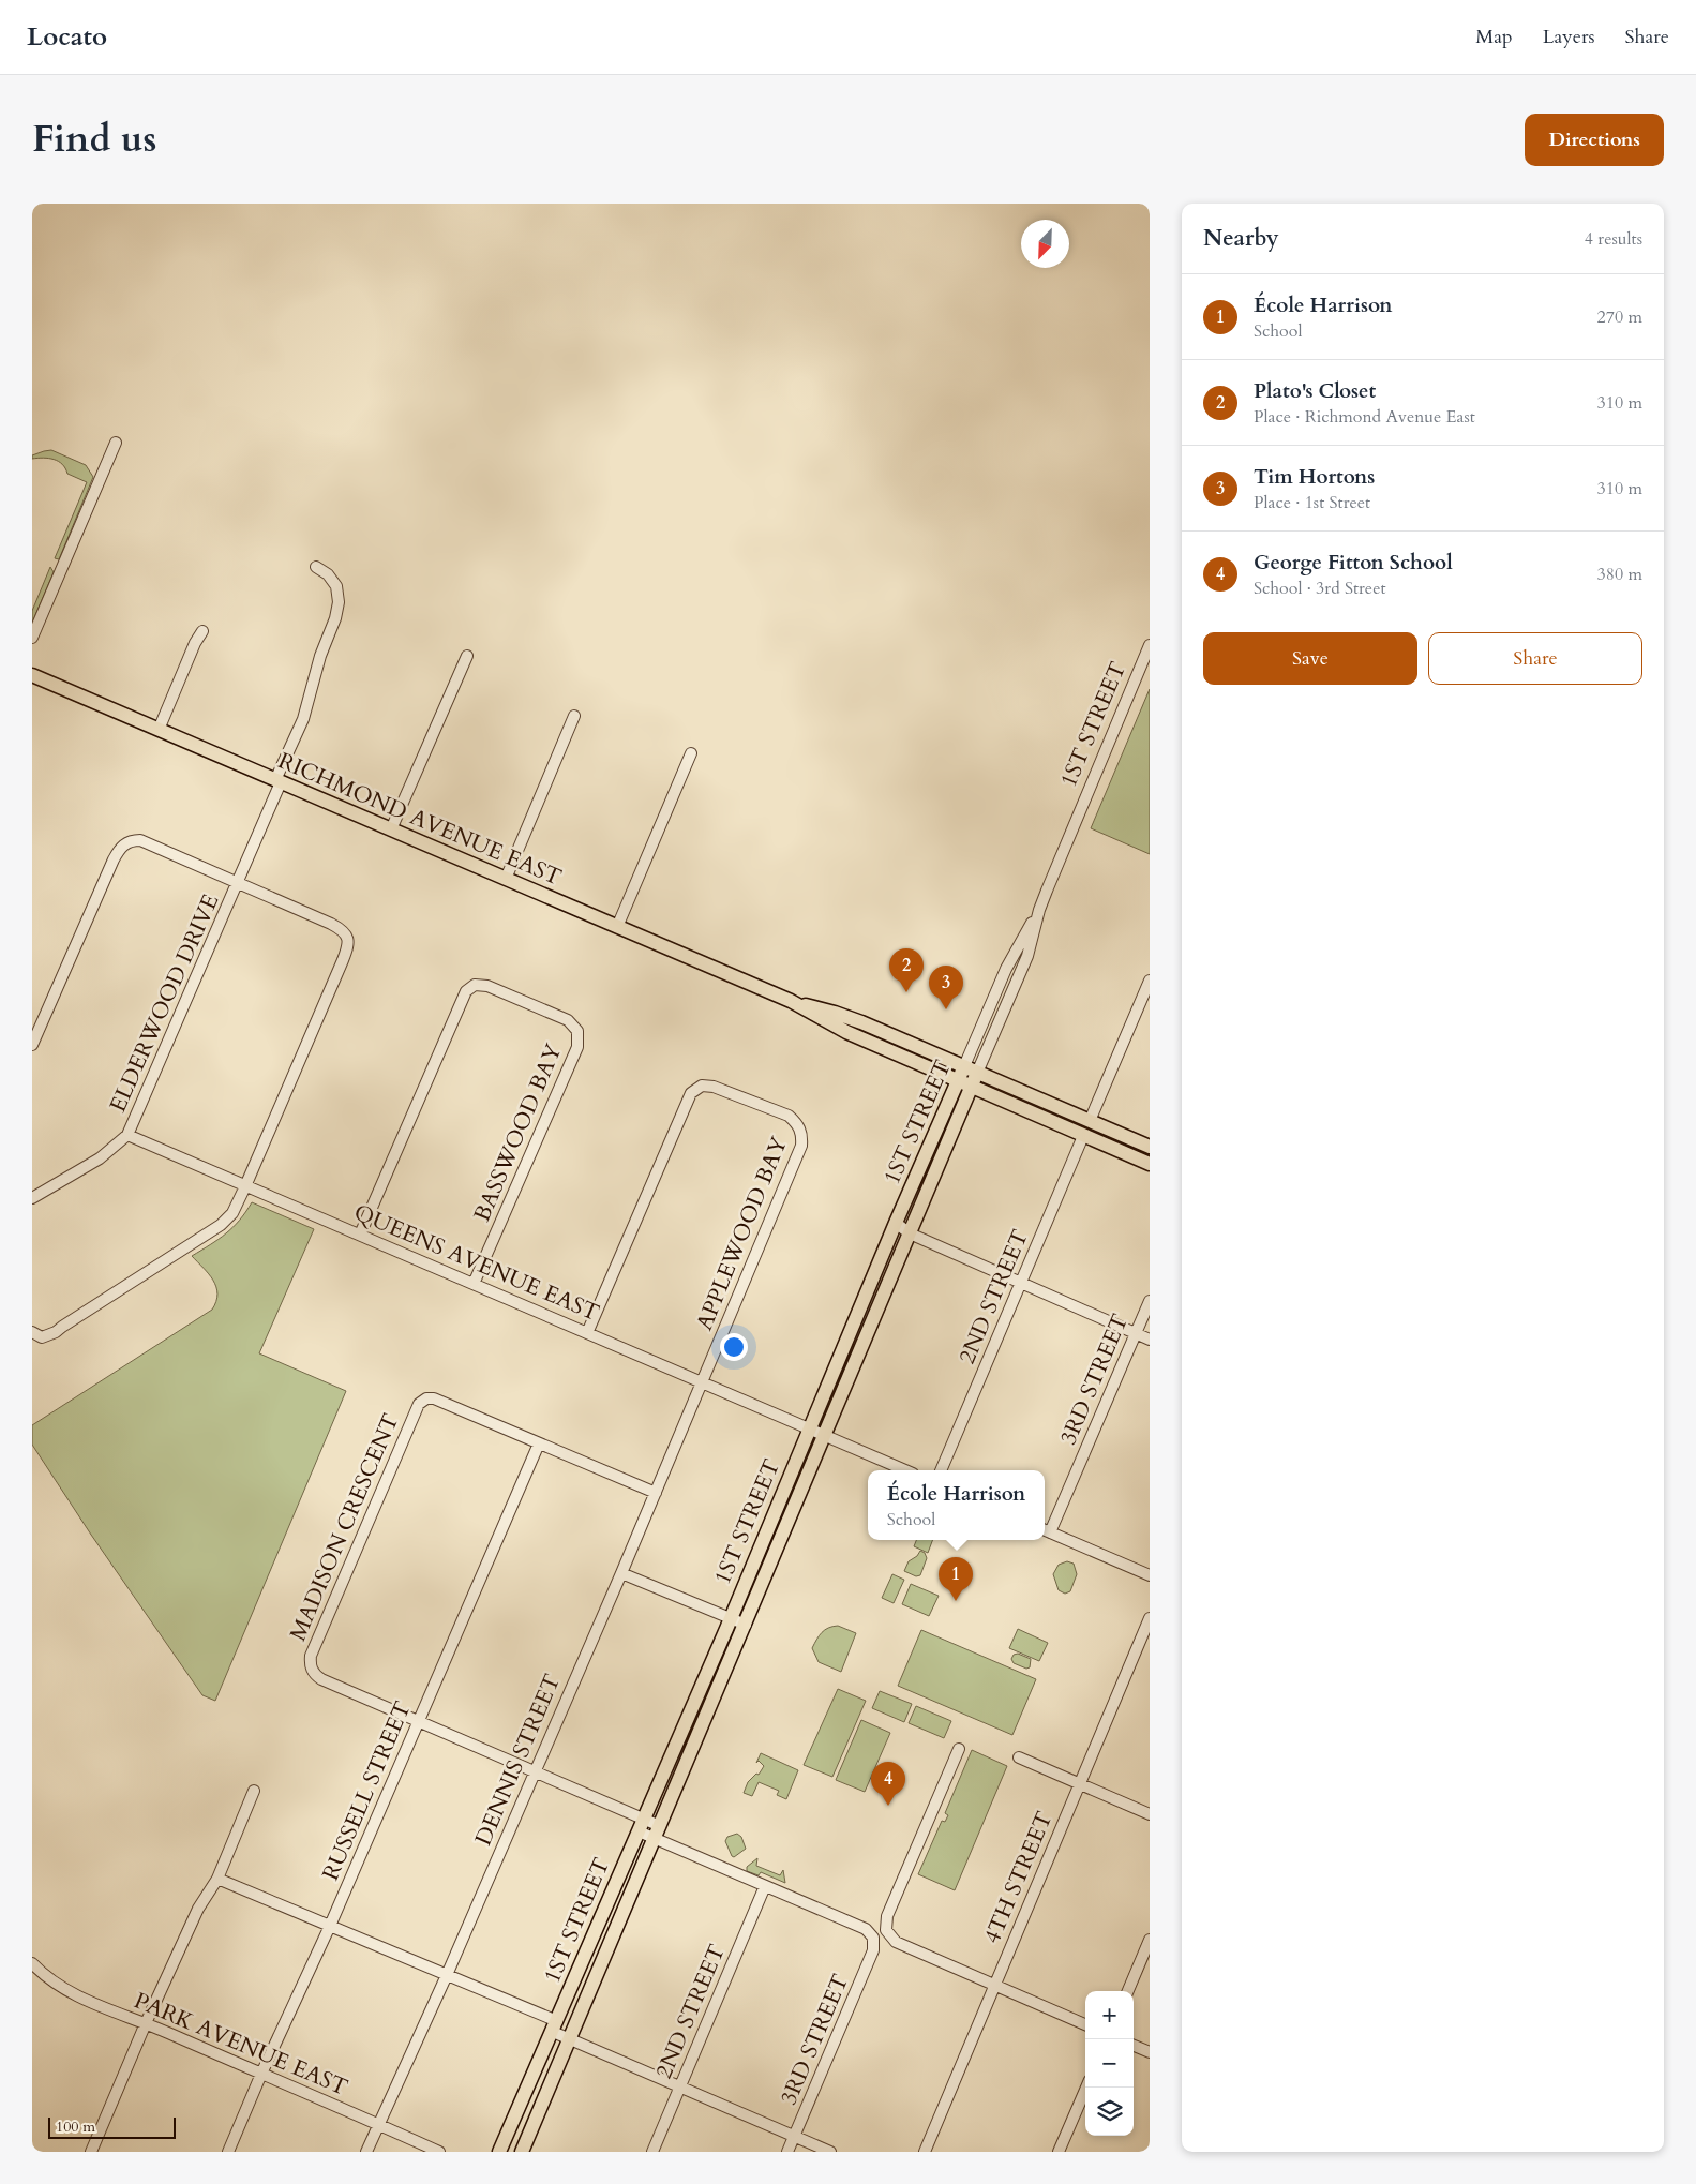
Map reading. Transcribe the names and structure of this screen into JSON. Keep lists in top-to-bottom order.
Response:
{
  "streets": {
    "main road": ["1ST STREET", "RICHMOND AVENUE EAST"],
    "street": [
      "ELDERWOOD DRIVE",
      "BASSWOOD BAY",
      "APPLEWOOD BAY",
      "QUEENS AVENUE EAST",
      "2ND STREET",
      "3RD STREET",
      "MADISON CRESCENT",
      "DENNIS STREET",
      "RUSSELL STREET",
      "4TH STREET",
      "PARK AVENUE EAST"
    ]
  },
  "crossings": [
    ["1ST STREET", "RICHMOND AVENUE EAST"],
    ["1ST STREET", "QUEENS AVENUE EAST"],
    ["1ST STREET", "MADISON CRESCENT"],
    ["RICHMOND AVENUE EAST", "ELDERWOOD DRIVE"],
    ["RICHMOND AVENUE EAST", "2ND STREET"],
    ["ELDERWOOD DRIVE", "QUEENS AVENUE EAST"],
    ["BASSWOOD BAY", "QUEENS AVENUE EAST"],
    ["APPLEWOOD BAY", "QUEENS AVENUE EAST"],
    ["APPLEWOOD BAY", "DENNIS STREET"],
    ["QUEENS AVENUE EAST", "DENNIS STREET"],
    ["2ND STREET", "3RD STREET"],
    ["MADISON CRESCENT", "DENNIS STREET"],
    ["MADISON CRESCENT", "RUSSELL STREET"],
    ["DENNIS STREET", "PARK AVENUE EAST"],
    ["RUSSELL STREET", "PARK AVENUE EAST"]
  ],
  "scale_bar": "100 m",
  "north": "bottom left",
  "page": {
    "header": "Locato",
    "nav": ["Map", "Layers", "Share"],
    "title": "Find us",
    "buttons": [
      "Directions",
      ["Save", "Share"]
    ],
    "heading": ["Nearby", "4 results"],
    "list": [
      {
        "mark": "1",
        "name": "École Harrison",
        "note": "School",
        "value": "270 m"
      },
      {
        "mark": "2",
        "name": "Plato's Closet",
        "note": "Place · Richmond Avenue East",
        "value": "310 m"
      },
      {
        "mark": "3",
        "name": "Tim Hortons",
        "note": "Place · 1st Street",
        "value": "310 m"
      },
      {
        "mark": "4",
        "name": "George Fitton School",
        "note": "School · 3rd Street",
        "value": "380 m"
      }
    ],
    "pins": [
      "2",
      "3",
      "1",
      "4"
    ],
    "popup": ["École Harrison", "School"],
    "map_buttons": ["+", "−"],
    "scale": "100 m"
  }
}
